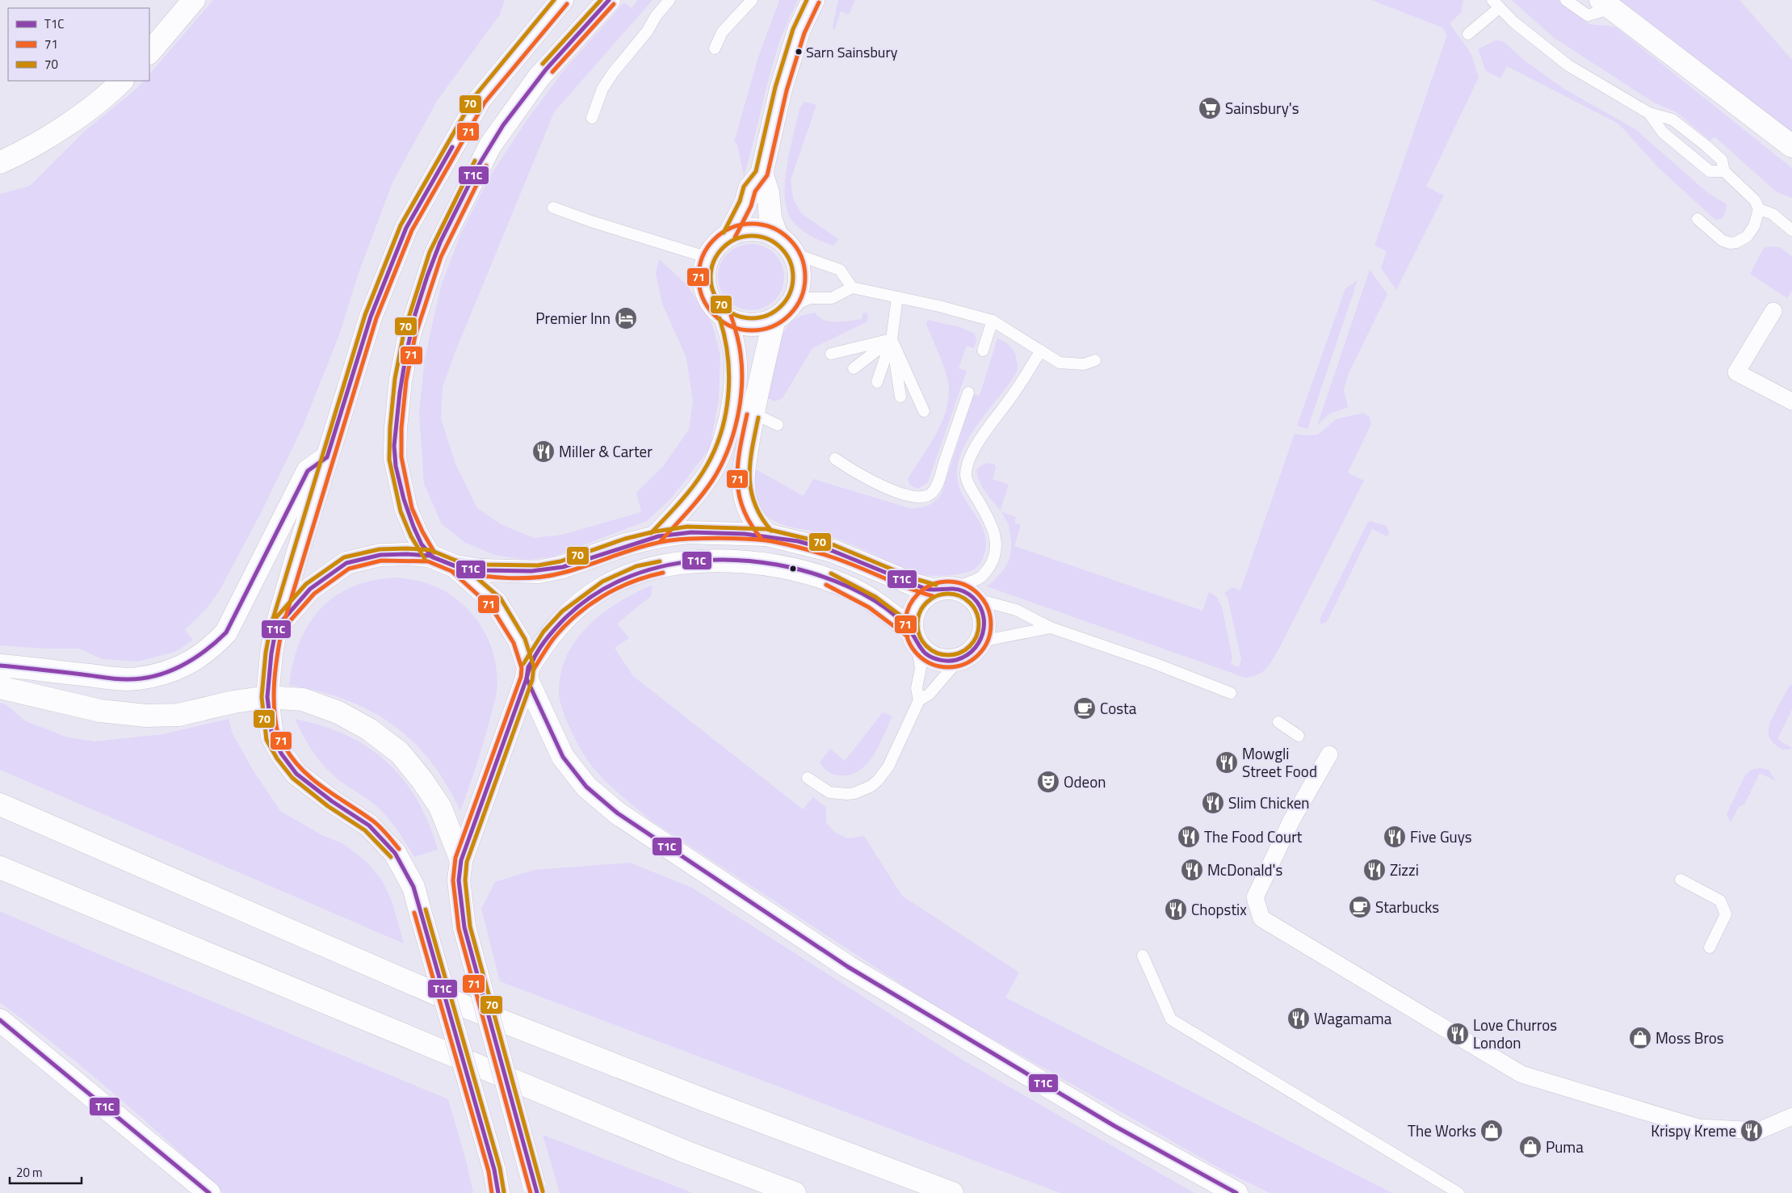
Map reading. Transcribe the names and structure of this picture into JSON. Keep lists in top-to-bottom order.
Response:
{
  "places": {
    "other": ["Sarn Sainsbury"],
    "supermarket": ["Sainsbury's"],
    "hotel": ["Premier Inn"],
    "restaurant": [
      "Miller & Carter",
      "Mowgli Street Food",
      "Slim Chicken",
      "The Food Court",
      "Five Guys",
      "McDonald's",
      "Zizzi",
      "Chopstix",
      "Wagamama",
      "Love Churros London",
      "Krispy Kreme"
    ],
    "cafe": ["Costa", "Starbucks"],
    "theatre": ["Odeon"],
    "shop": ["Moss Bros", "The Works", "Puma"]
  },
  "lines": ["transit line T1C", "transit line 70", "transit line 71"],
  "legend": ["T1C", "71", "70"],
  "scale_bar": "20 m"
}
